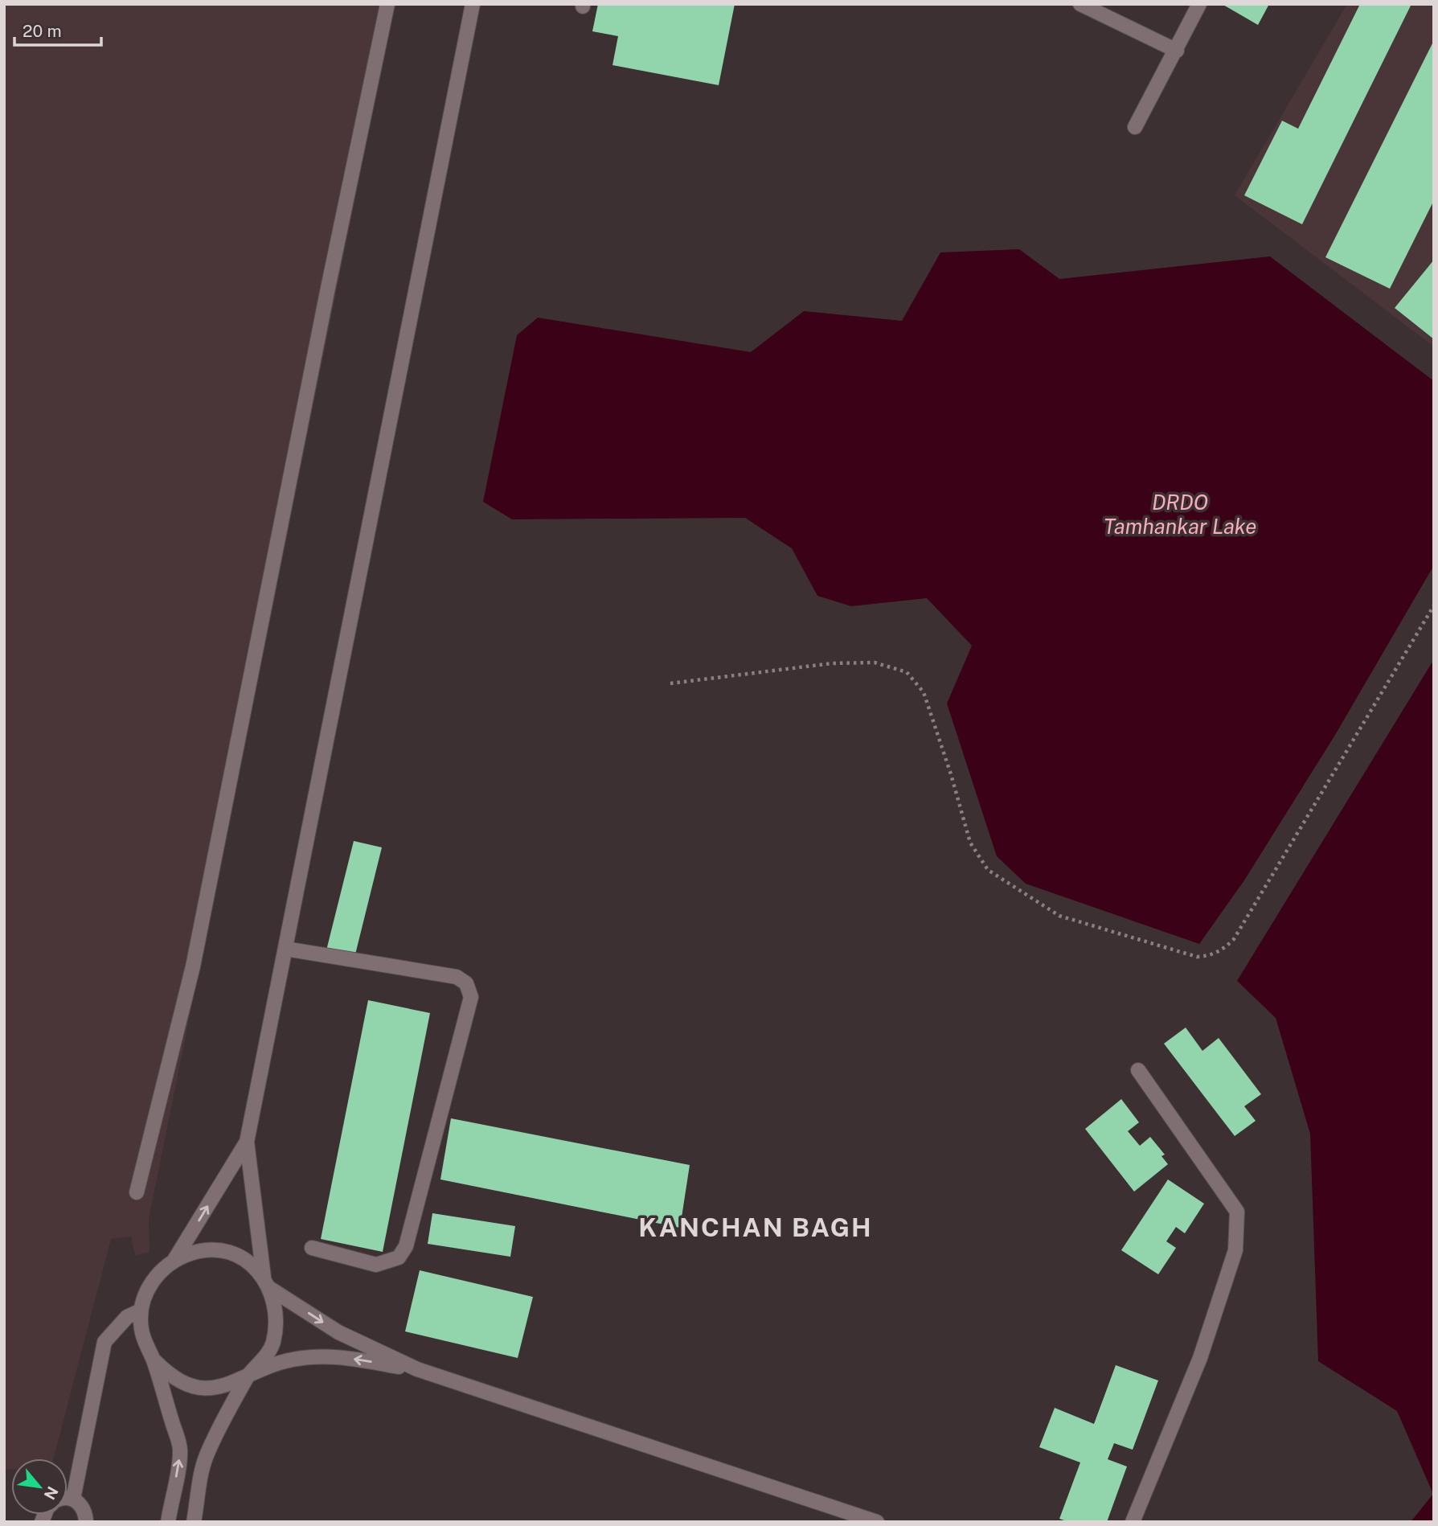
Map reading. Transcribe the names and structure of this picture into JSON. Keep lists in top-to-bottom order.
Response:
{
  "districts": ["KANCHAN BAGH"],
  "water": ["DRDO Tamhankar Lake"],
  "scale_bar": "20 m",
  "north": "bottom right"
}
